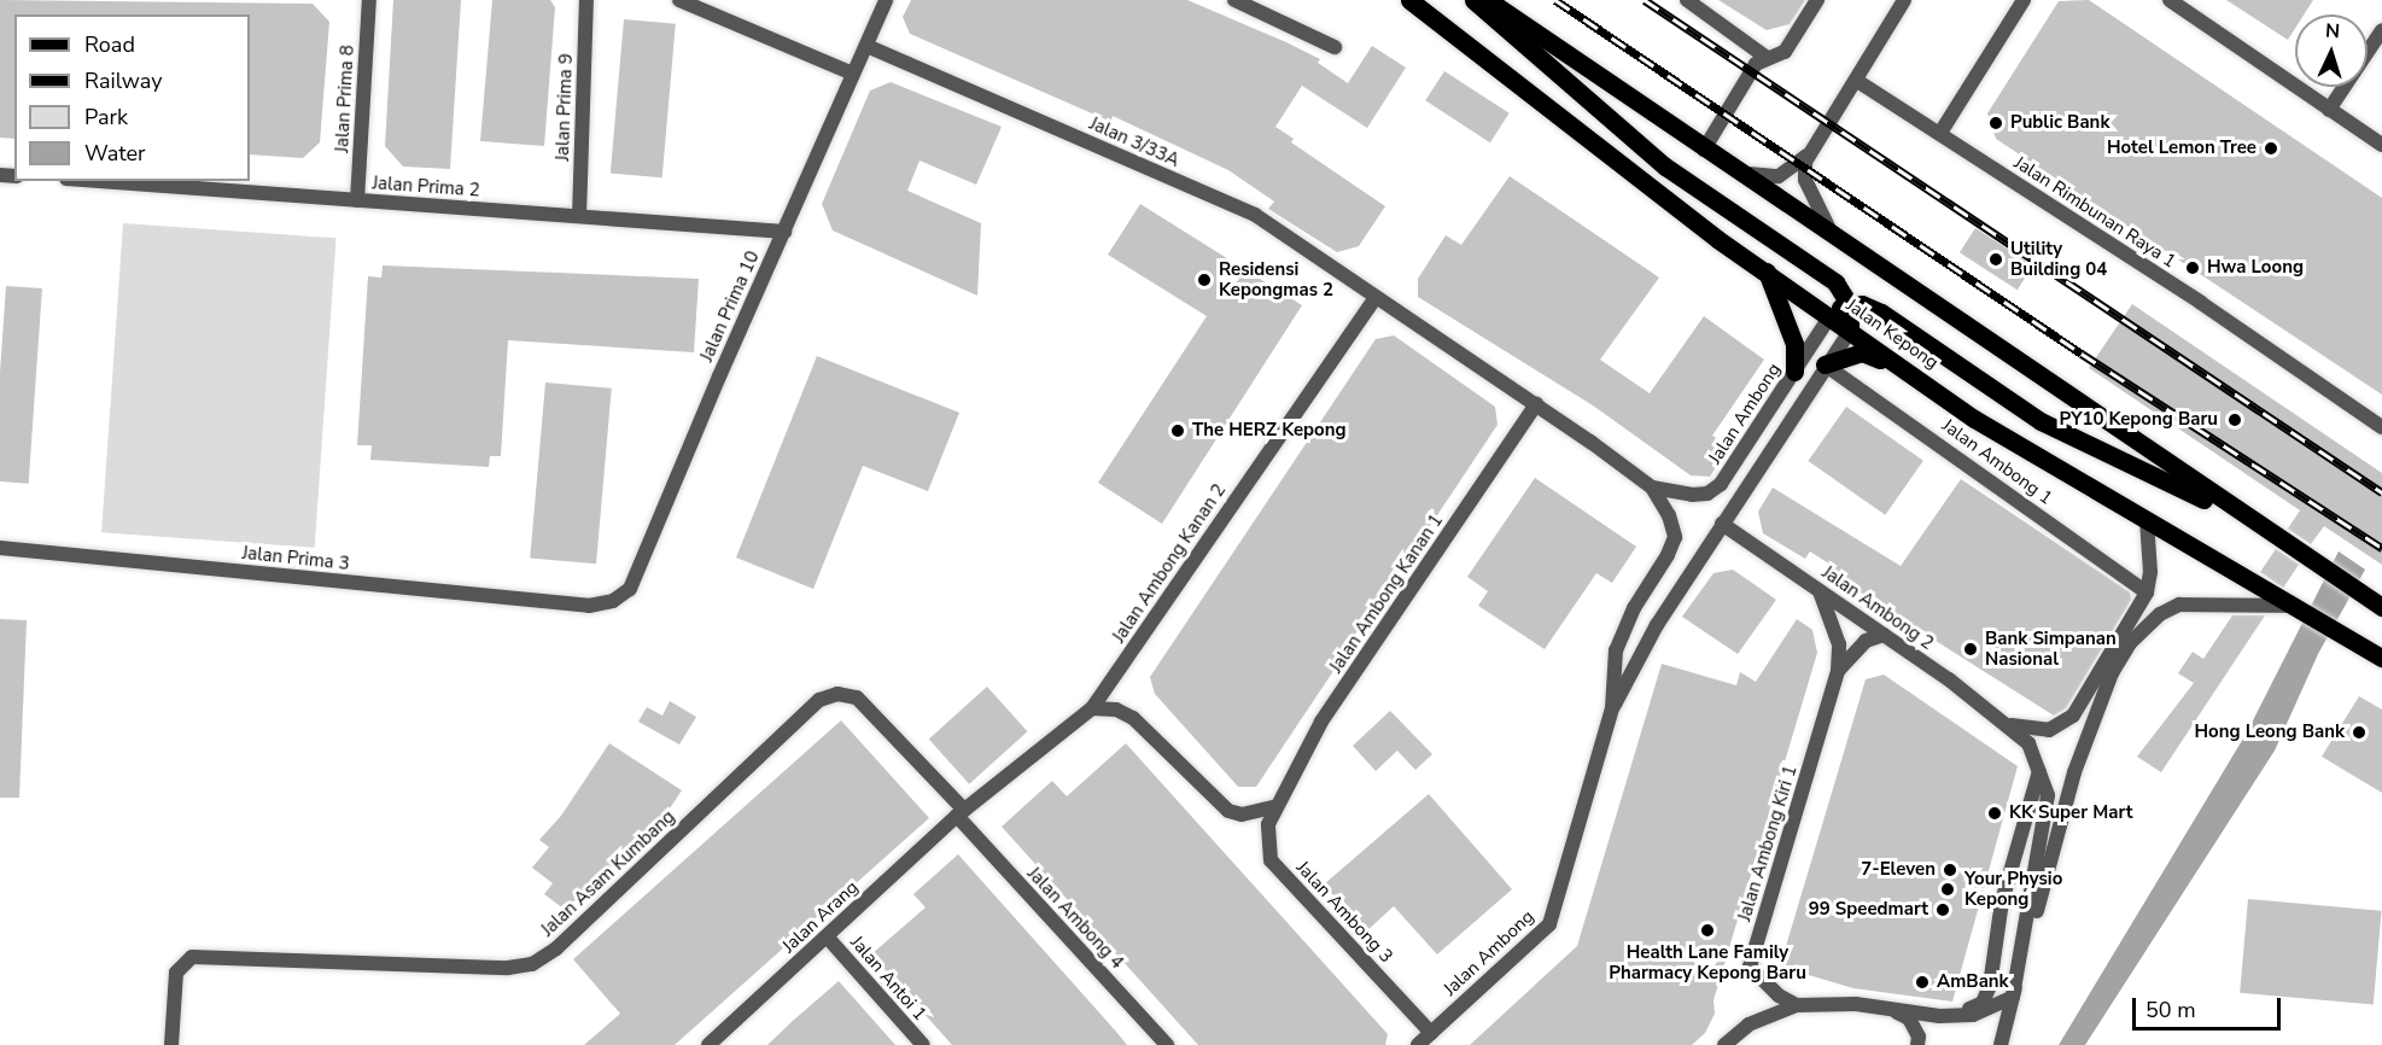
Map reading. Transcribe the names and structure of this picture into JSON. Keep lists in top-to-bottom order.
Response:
{
  "streets": {
    "main road": ["Jalan Kepong"],
    "street": [
      "Jalan Prima 8",
      "Jalan Prima 9",
      "Jalan 3/33A",
      "Jalan Prima 2",
      "Jalan Rimbunan Raya 1",
      "Jalan Prima 10",
      "Jalan Ambong",
      "Jalan Ambong 1",
      "Jalan Prima 3",
      "Jalan Ambong Kanan 2",
      "Jalan Ambong Kanan 1",
      "Jalan Ambong 2",
      "Jalan Ambong Kiri 1",
      "Jalan Asam Kumbang",
      "Jalan Ambong 3",
      "Jalan Arang",
      "Jalan Ambong 4",
      "Jalan Antoi 1"
    ]
  },
  "crossings": [
    ["Jalan Prima 8", "Jalan Prima 2"],
    ["Jalan Prima 9", "Jalan Prima 2"],
    ["Jalan 3/33A", "Jalan Prima 10"],
    ["Jalan 3/33A", "Jalan Ambong Kanan 2"],
    ["Jalan Prima 2", "Jalan Prima 10"],
    ["Jalan Prima 10", "Jalan Prima 3"],
    ["Jalan Kepong", "Jalan Ambong"],
    ["Jalan Ambong", "Jalan Ambong 1"],
    ["Jalan Ambong", "Jalan Ambong 2"],
    ["Jalan Ambong", "Jalan Ambong 3"],
    ["Jalan Ambong Kanan 2", "Jalan Asam Kumbang"],
    ["Jalan Ambong Kanan 2", "Jalan Arang"],
    ["Jalan Ambong Kanan 2", "Jalan Ambong 4"],
    ["Jalan Ambong Kanan 1", "Jalan Ambong 3"],
    ["Jalan Ambong 2", "Jalan Ambong Kiri 1"],
    ["Jalan Asam Kumbang", "Jalan Arang"],
    ["Jalan Asam Kumbang", "Jalan Ambong 4"],
    ["Jalan Arang", "Jalan Ambong 4"],
    ["Jalan Arang", "Jalan Antoi 1"]
  ],
  "places": [
    "Public Bank",
    "Hotel Lemon Tree",
    "Utility Building 04",
    "Hwa Loong",
    "Residensi Kepongmas 2",
    "PY10 Kepong Baru",
    "The HERZ Kepong",
    "Bank Simpanan Nasional",
    "Hong Leong Bank",
    "KK Super Mart",
    "7-Eleven",
    "Your Physio Kepong",
    "99 Speedmart",
    "Health Lane Family Pharmacy Kepong Baru",
    "AmBank"
  ],
  "legend": [
    "Road",
    "Railway",
    "Park",
    "Water"
  ],
  "scale_bar": "50 m",
  "north": "top"
}
